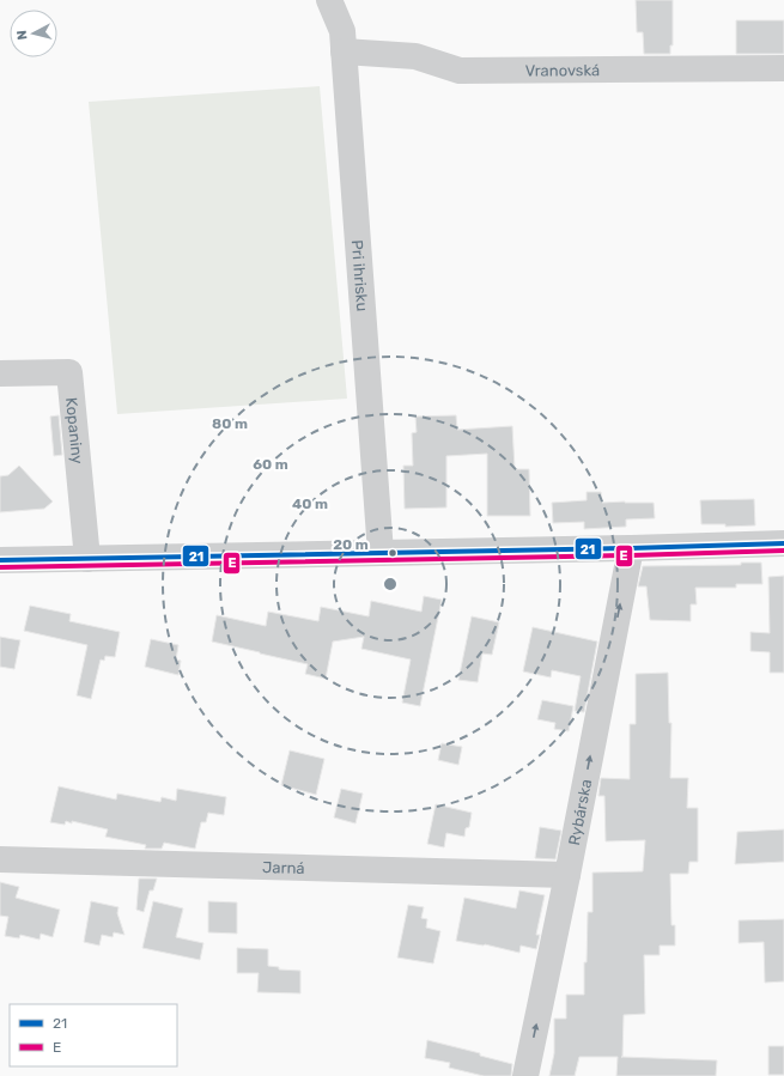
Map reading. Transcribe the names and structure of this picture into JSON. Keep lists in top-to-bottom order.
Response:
{
  "streets": {
    "street": [
      "Vranovská",
      "Pri ihrisku",
      "Kopaniny",
      "Rybárska",
      "Jarná"
    ]
  },
  "crossings": [
    ["Vranovská", "Pri ihrisku"],
    ["Rybárska", "Jarná"]
  ],
  "one_way": ["Rybárska"],
  "lines": ["transit line 21", "transit line E"],
  "legend": ["21", "E"],
  "north": "left",
  "rings": [
    "80 m",
    "60 m",
    "40 m",
    "20 m"
  ]
}
